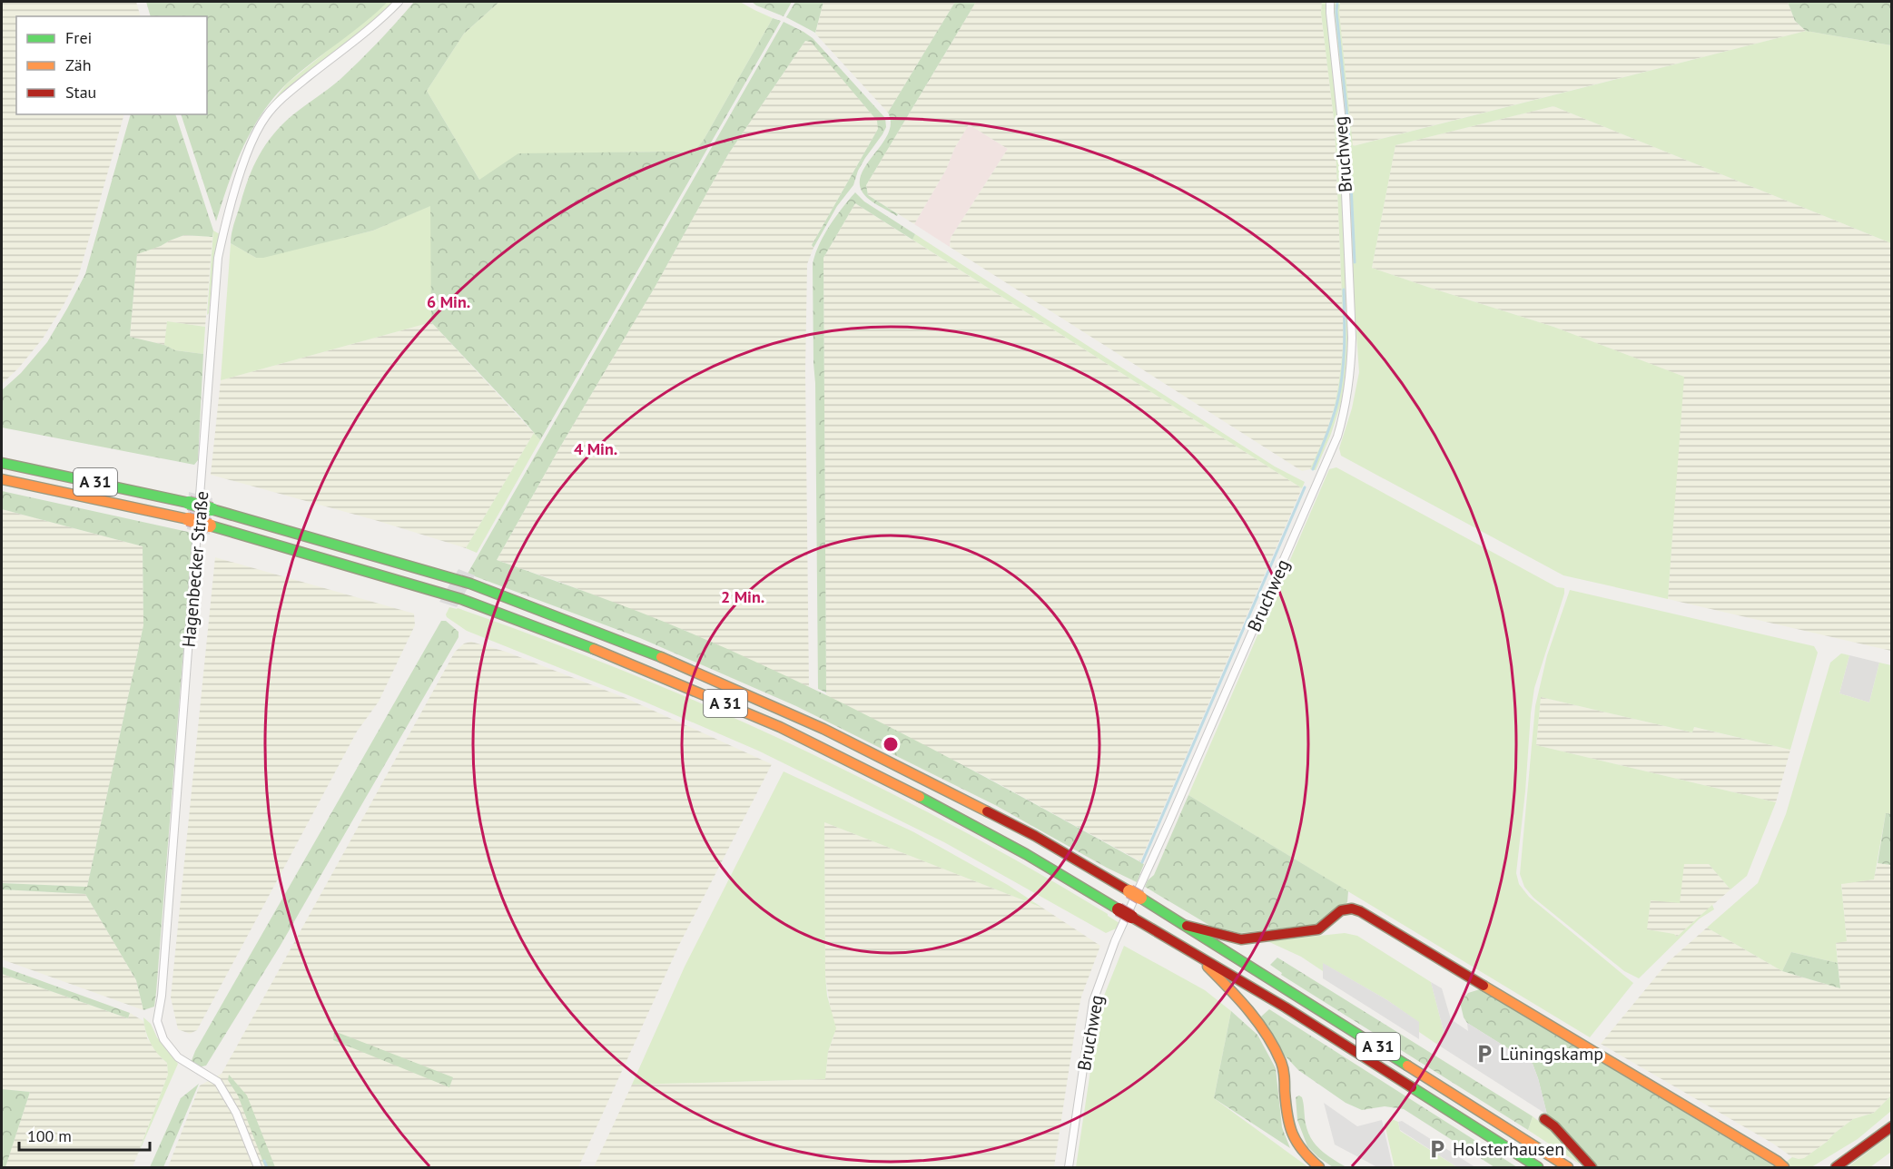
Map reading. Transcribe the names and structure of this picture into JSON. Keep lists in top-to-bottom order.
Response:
{
  "streets": {
    "main road": ["A 31"],
    "street": ["Bruchweg", "Hagenbecker Straße"]
  },
  "places": {
    "parking": ["Lüningskamp", "Holsterhausen"]
  },
  "legend": ["Frei", "Zäh", "Stau"],
  "scale_bar": "100 m",
  "rings": ["6 Min.", "4 Min.", "2 Min."]
}
